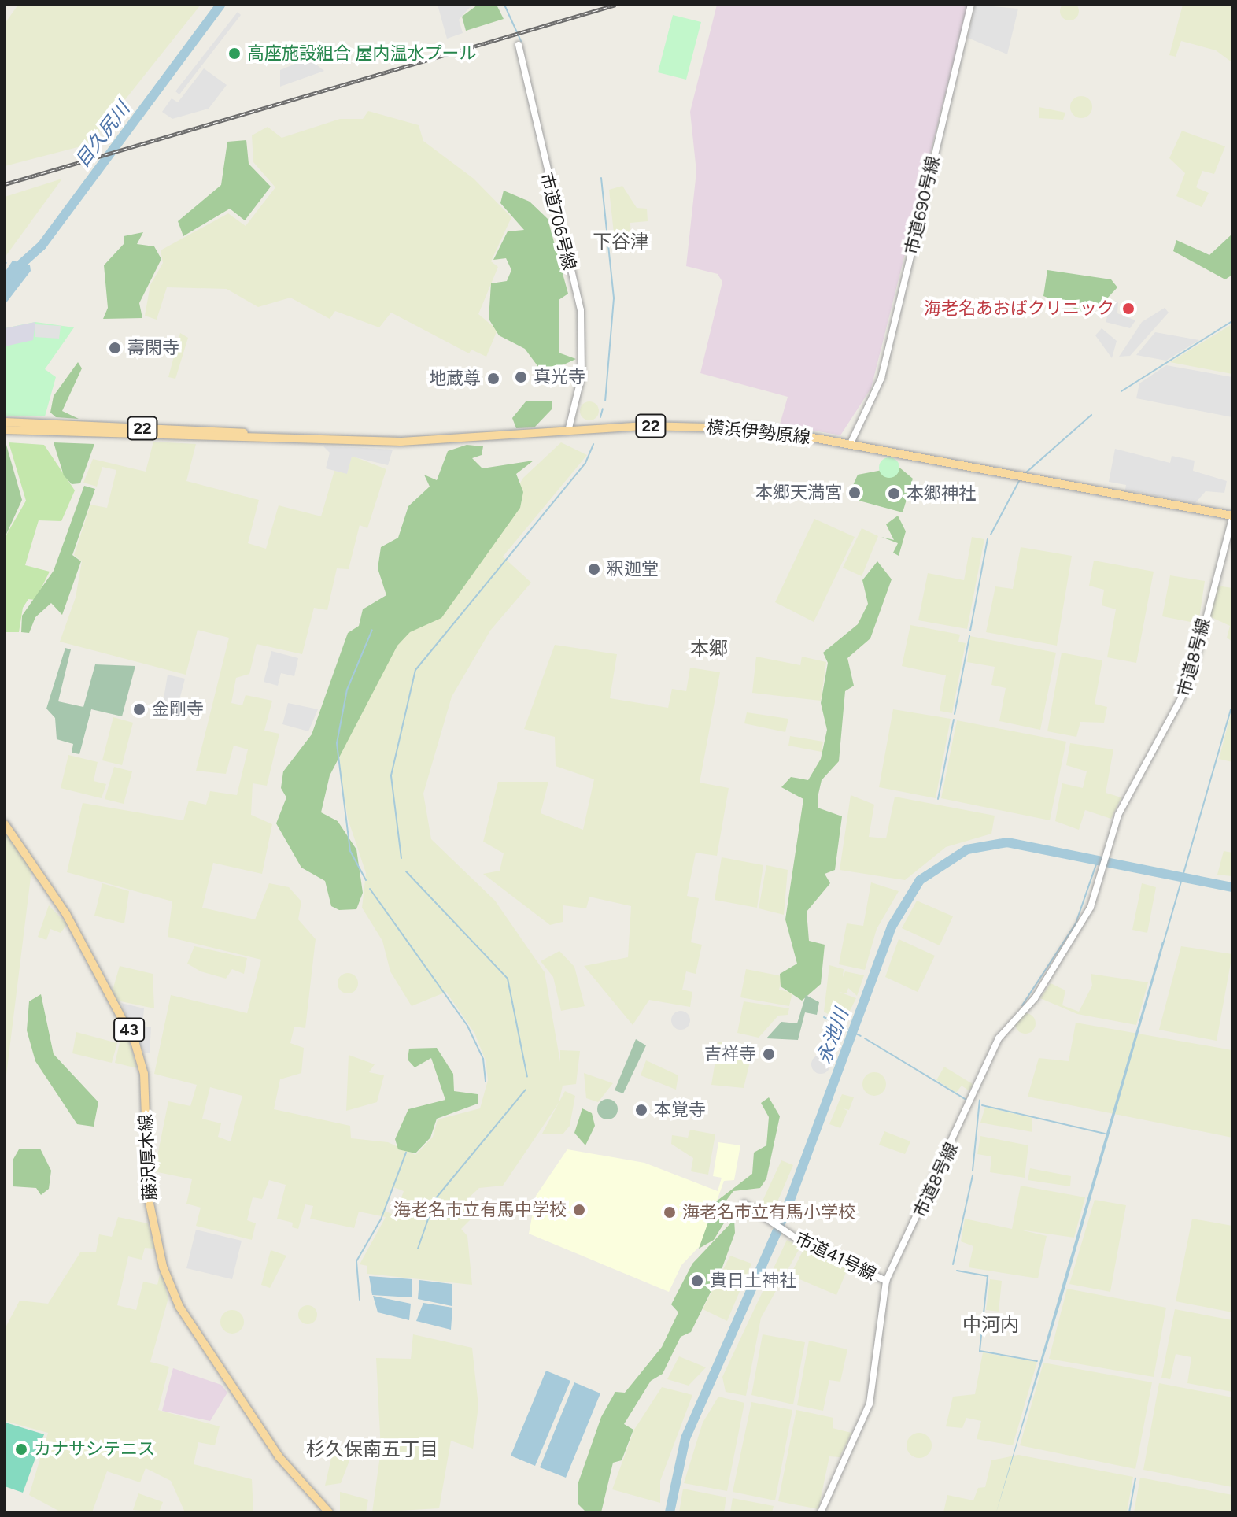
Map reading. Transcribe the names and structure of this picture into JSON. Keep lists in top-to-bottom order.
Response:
{
  "streets": {
    "main road": [
      "22",
      "横浜伊勢原線",
      "43",
      "藤沢厚木線"
    ],
    "street": [
      "市道690号線",
      "市道706号線",
      "市道8号線",
      "市道41号線"
    ]
  },
  "crossings": [
    ["市道690号線", "横浜伊勢原線"],
    ["市道706号線", "横浜伊勢原線"],
    ["横浜伊勢原線", "市道8号線"],
    ["市道8号線", "市道41号線"]
  ],
  "districts": [
    "下谷津",
    "本郷",
    "中河内",
    "杉久保南五丁目"
  ],
  "water": ["目久尻川", "永池川"],
  "places": [
    "高座施設組合 屋内温水プール",
    "海老名あおばクリニック",
    "壽閑寺",
    "真光寺",
    "地蔵尊",
    "本郷天満宮",
    "本郷神社",
    "釈迦堂",
    "金剛寺",
    "吉祥寺",
    "本覚寺",
    "海老名市立有馬中学校",
    "海老名市立有馬小学校",
    "貴日土神社",
    "カナサシテニス"
  ]
}
